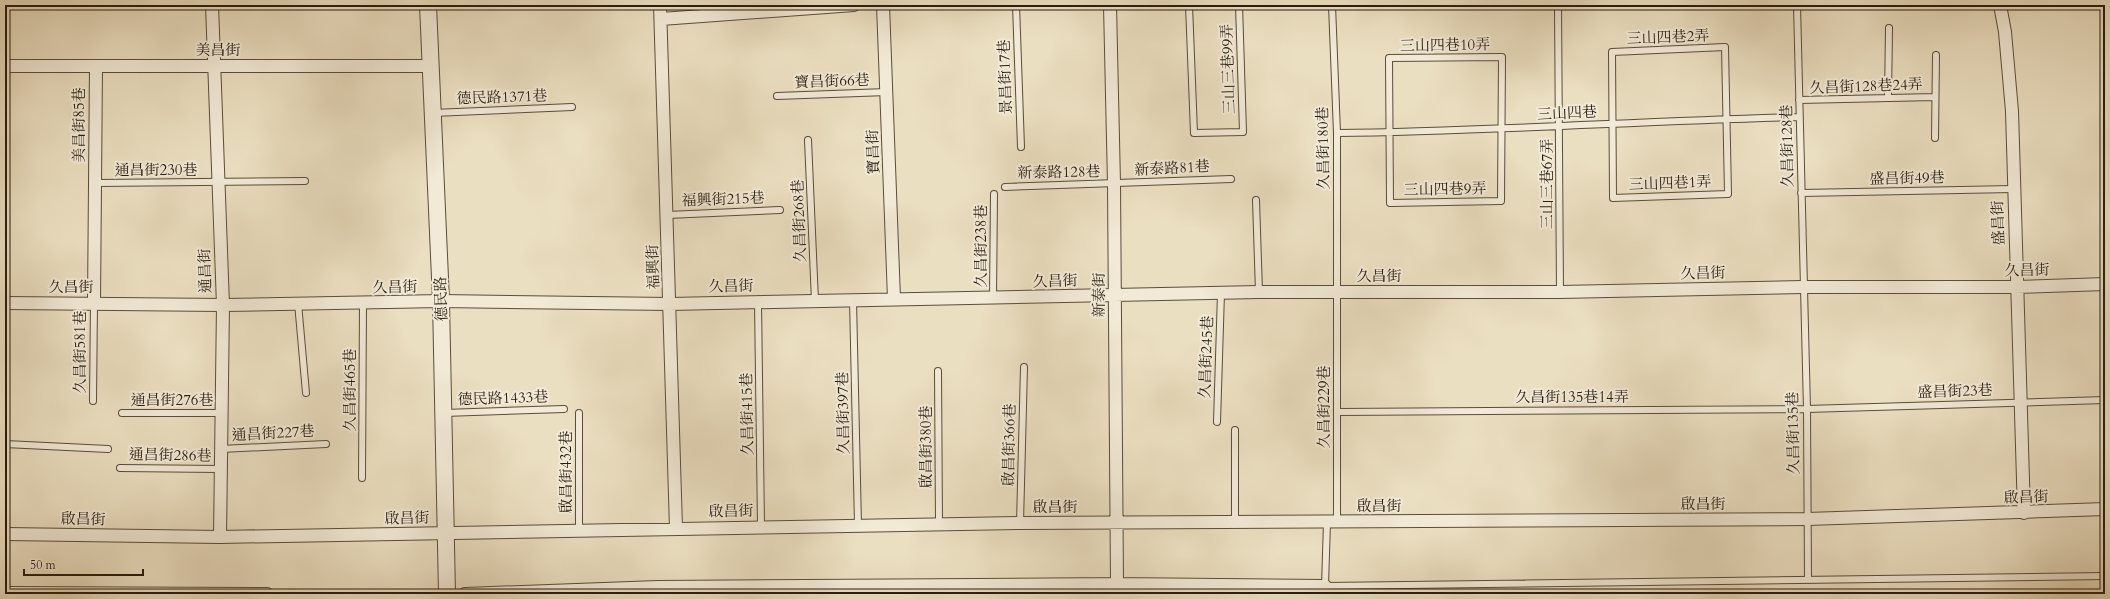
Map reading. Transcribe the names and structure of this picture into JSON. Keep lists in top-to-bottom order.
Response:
{
  "streets": {
    "street": [
      "美昌街",
      "美昌街85巷",
      "寶昌街",
      "盛昌街",
      "福興街",
      "久昌街",
      "通昌街",
      "新泰街",
      "德民路",
      "啟昌街"
    ],
    "lane": [
      "三山四巷2弄",
      "三山四巷10弄",
      "三山三巷99弄",
      "景昌街17巷",
      "寶昌街66巷",
      "久昌街128巷24弄",
      "德民路1371巷",
      "三山四巷",
      "久昌街128巷",
      "久昌街180巷",
      "新泰路81巷",
      "通昌街230巷",
      "新泰路128巷",
      "盛昌街49巷",
      "三山四巷1弄",
      "三山三巷67弄",
      "三山四巷9弄",
      "福興街215巷",
      "久昌街268巷",
      "久昌街238巷",
      "久昌街581巷",
      "久昌街245巷",
      "久昌街465巷",
      "盛昌街23巷",
      "久昌街135巷14弄",
      "德民路1433巷",
      "通昌街276巷",
      "久昌街229巷",
      "久昌街397巷",
      "久昌街415巷",
      "通昌街227巷",
      "久昌街135巷",
      "啟昌街366巷",
      "啟昌街380巷",
      "通昌街286巷",
      "啟昌街432巷"
    ]
  },
  "crossings": [
    ["三山四巷2弄", "三山四巷"],
    ["三山四巷2弄", "三山四巷1弄"],
    ["三山四巷10弄", "三山四巷"],
    ["三山四巷10弄", "三山四巷9弄"],
    ["美昌街", "美昌街85巷"],
    ["美昌街", "通昌街"],
    ["美昌街", "德民路"],
    ["寶昌街66巷", "寶昌街"],
    ["久昌街128巷24弄", "久昌街128巷"],
    ["德民路1371巷", "德民路"],
    ["三山四巷", "久昌街128巷"],
    ["三山四巷", "久昌街180巷"],
    ["三山四巷", "三山四巷1弄"],
    ["三山四巷", "三山三巷67弄"],
    ["三山四巷", "三山四巷9弄"],
    ["美昌街85巷", "通昌街230巷"],
    ["美昌街85巷", "久昌街"],
    ["美昌街85巷", "久昌街581巷"],
    ["久昌街128巷", "盛昌街49巷"],
    ["久昌街128巷", "久昌街"],
    ["久昌街128巷", "久昌街135巷"],
    ["久昌街180巷", "久昌街"],
    ["久昌街180巷", "久昌街229巷"],
    ["寶昌街", "久昌街"],
    ["新泰路81巷", "新泰路128巷"],
    ["新泰路81巷", "新泰街"],
    ["通昌街230巷", "通昌街"],
    ["新泰路128巷", "新泰街"],
    ["盛昌街49巷", "盛昌街"],
    ["三山三巷67弄", "久昌街"],
    ["福興街215巷", "福興街"],
    ["久昌街268巷", "久昌街"],
    ["盛昌街", "久昌街"],
    ["盛昌街", "盛昌街23巷"],
    ["盛昌街", "啟昌街"],
    ["久昌街238巷", "久昌街"],
    ["福興街", "久昌街"],
    ["福興街", "啟昌街"],
    ["久昌街", "通昌街"],
    ["久昌街", "新泰街"],
    ["久昌街", "德民路"],
    ["久昌街", "久昌街581巷"],
    ["久昌街", "久昌街245巷"],
    ["久昌街", "久昌街465巷"],
    ["久昌街", "久昌街229巷"],
    ["久昌街", "久昌街397巷"],
    ["久昌街", "久昌街415巷"],
    ["久昌街", "久昌街135巷"],
    ["通昌街", "通昌街276巷"],
    ["通昌街", "通昌街227巷"],
    ["通昌街", "通昌街286巷"],
    ["通昌街", "啟昌街"],
    ["新泰街", "啟昌街"],
    ["德民路", "德民路1433巷"],
    ["德民路", "啟昌街"],
    ["盛昌街23巷", "久昌街135巷14弄"],
    ["盛昌街23巷", "久昌街135巷"],
    ["久昌街135巷14弄", "久昌街229巷"],
    ["久昌街135巷14弄", "久昌街135巷"],
    ["久昌街229巷", "啟昌街"],
    ["久昌街397巷", "啟昌街"],
    ["久昌街415巷", "啟昌街"],
    ["久昌街135巷", "啟昌街"],
    ["啟昌街366巷", "啟昌街"],
    ["啟昌街380巷", "啟昌街"],
    ["啟昌街432巷", "啟昌街"]
  ],
  "scale_bar": "50 m"
}
